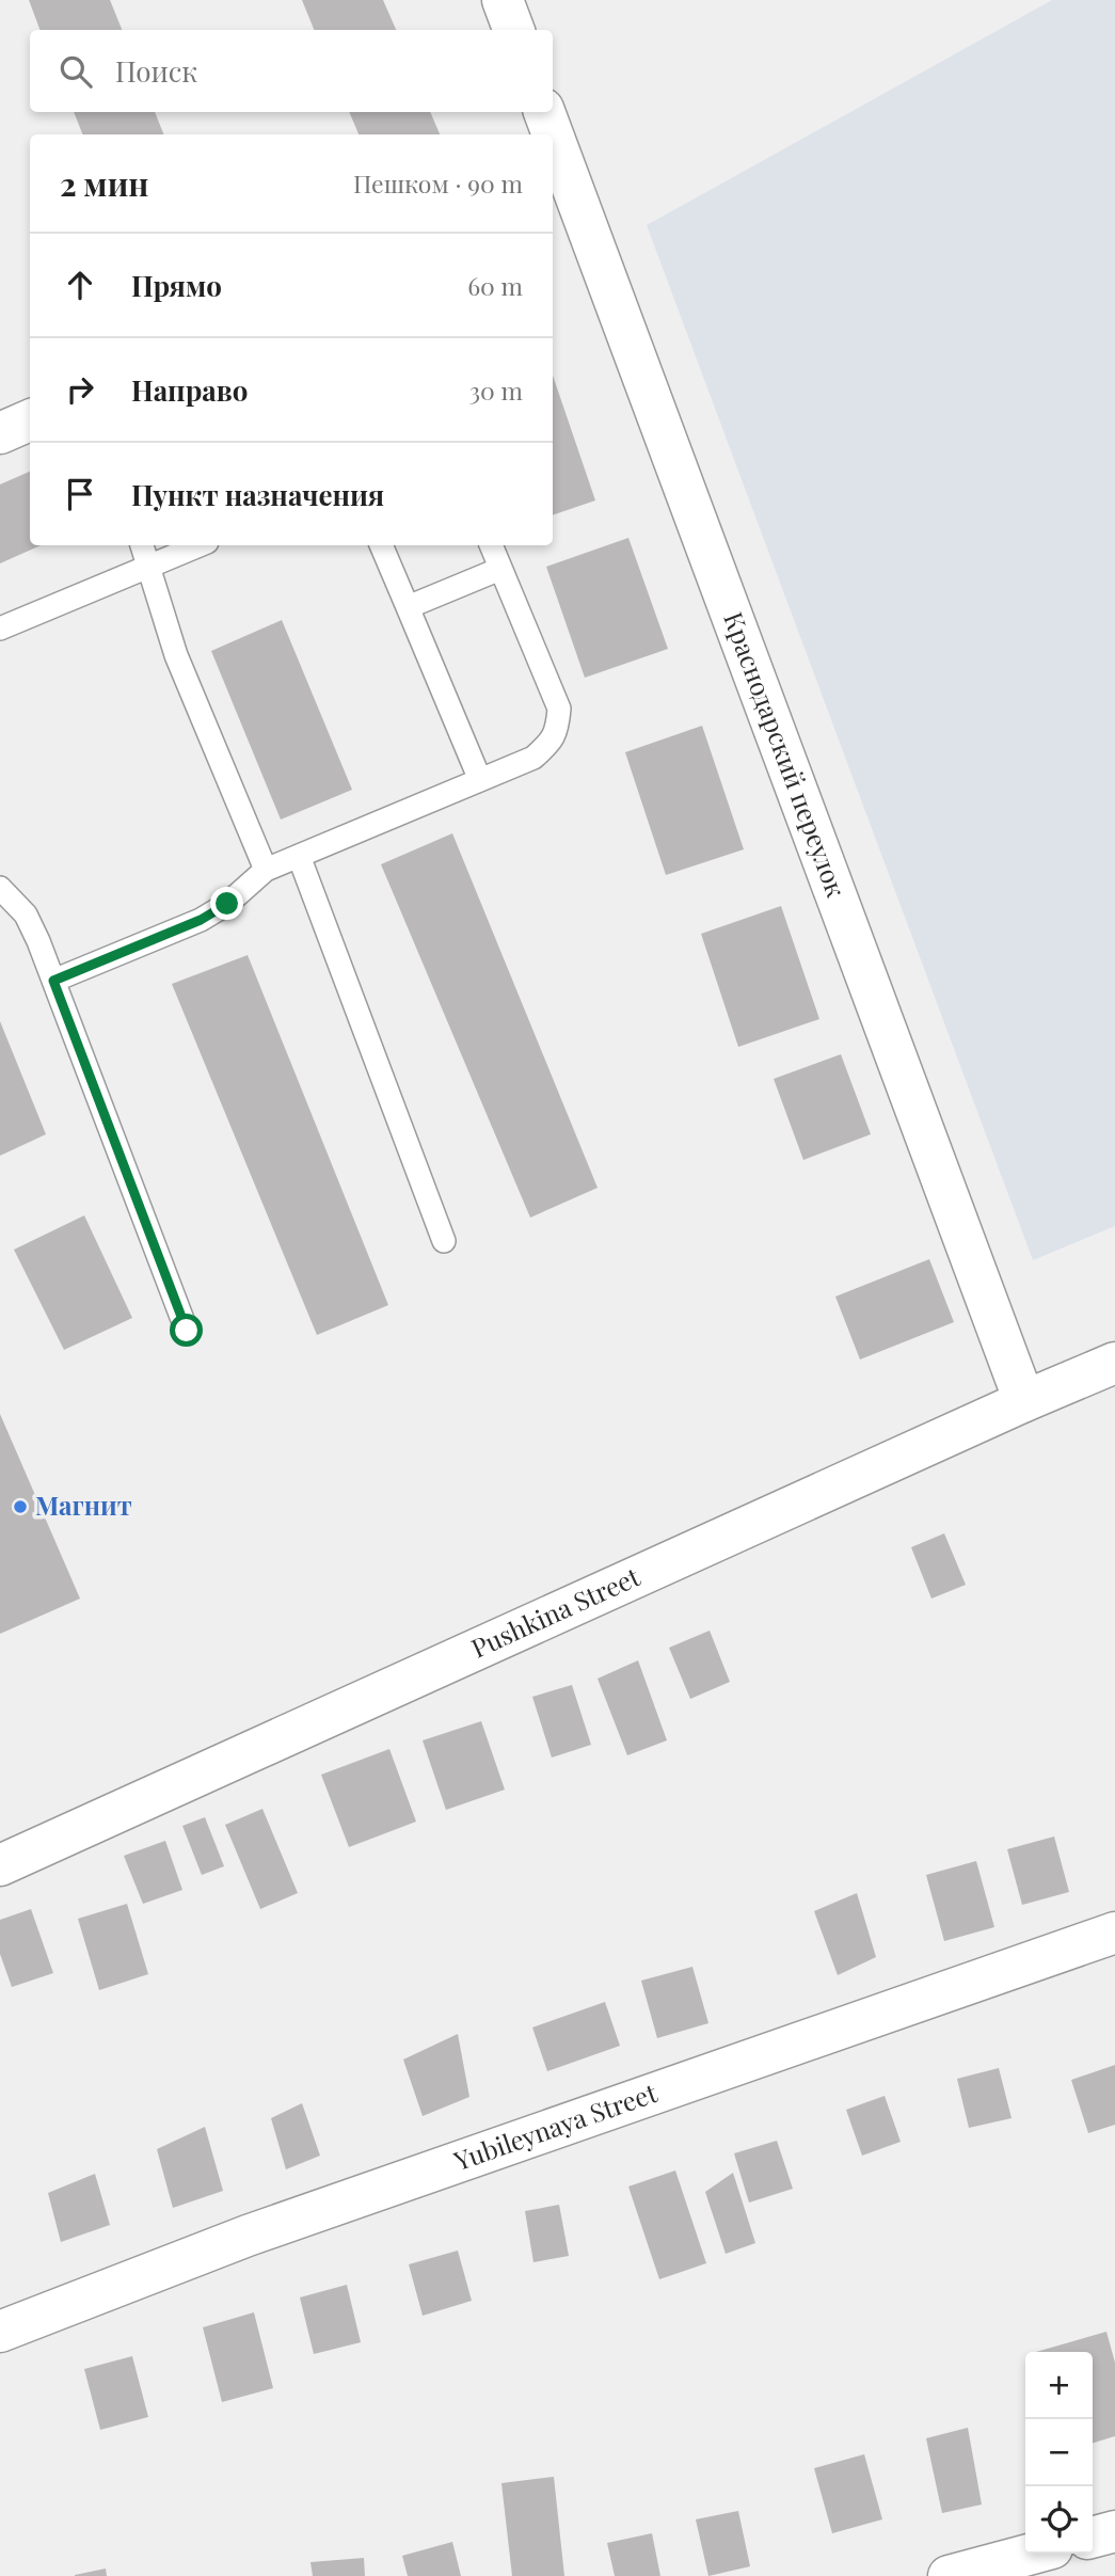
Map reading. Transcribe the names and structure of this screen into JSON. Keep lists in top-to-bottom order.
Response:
{
  "streets": {
    "street": ["Краснодарский переулок", "Pushkina Street", "Yubileynaya Street"]
  },
  "crossings": [
    ["Краснодарский переулок", "Pushkina Street"]
  ],
  "places": ["Магнит"],
  "page": {
    "search": "Поиск",
    "heading": ["2 мин", "Пешком · 90 m"],
    "list": [
      ["Прямо", "60 m"],
      ["Направо", "30 m"],
      "Пункт назначения"
    ],
    "map_buttons": ["+", "−"]
  }
}
